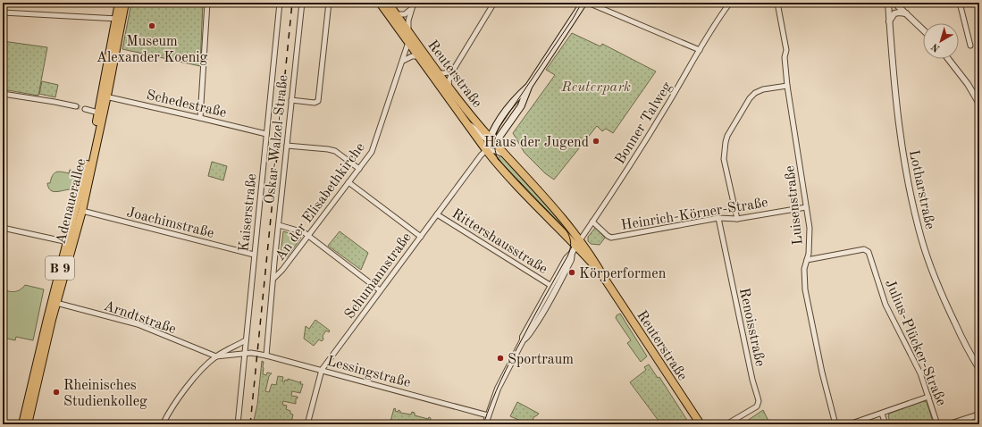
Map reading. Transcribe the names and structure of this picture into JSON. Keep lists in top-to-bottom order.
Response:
{
  "streets": {
    "main road": ["Reuterstraße", "Adenauerallee", "B 9"],
    "street": [
      "Schedestraße",
      "Bonner Talweg",
      "Oskar-Walzel-Straße",
      "Lotharstraße",
      "An der Elisabethkirche",
      "Luisenstraße",
      "Kaiserstraße",
      "Heinrich-Körner-Straße",
      "Joachimstraße",
      "Rittershausstraße",
      "Schumannstraße",
      "Arndtstraße",
      "Renoisstraße",
      "Julius-Plücker-Straße",
      "Lessingstraße"
    ]
  },
  "crossings": [
    ["Reuterstraße", "Bonner Talweg"],
    ["Reuterstraße", "An der Elisabethkirche"],
    ["Reuterstraße", "Schumannstraße"],
    ["Schedestraße", "Adenauerallee"],
    ["Schedestraße", "Kaiserstraße"],
    ["Bonner Talweg", "Heinrich-Körner-Straße"],
    ["Bonner Talweg", "Rittershausstraße"],
    ["Bonner Talweg", "Lessingstraße"],
    ["Oskar-Walzel-Straße", "An der Elisabethkirche"],
    ["Adenauerallee", "Joachimstraße"],
    ["Adenauerallee", "Arndtstraße"],
    ["An der Elisabethkirche", "Lessingstraße"],
    ["Luisenstraße", "Heinrich-Körner-Straße"],
    ["Luisenstraße", "Julius-Plücker-Straße"],
    ["Kaiserstraße", "Joachimstraße"],
    ["Kaiserstraße", "Lessingstraße"],
    ["Heinrich-Körner-Straße", "Renoisstraße"],
    ["Rittershausstraße", "Schumannstraße"],
    ["Schumannstraße", "Lessingstraße"],
    ["Arndtstraße", "Lessingstraße"]
  ],
  "parks": ["Reuterpark"],
  "places": [
    "Museum Alexander Koenig",
    "Haus der Jugend",
    "Körperformen",
    "Sportraum",
    "Rheinisches Studienkolleg"
  ],
  "north": "bottom left"
}
